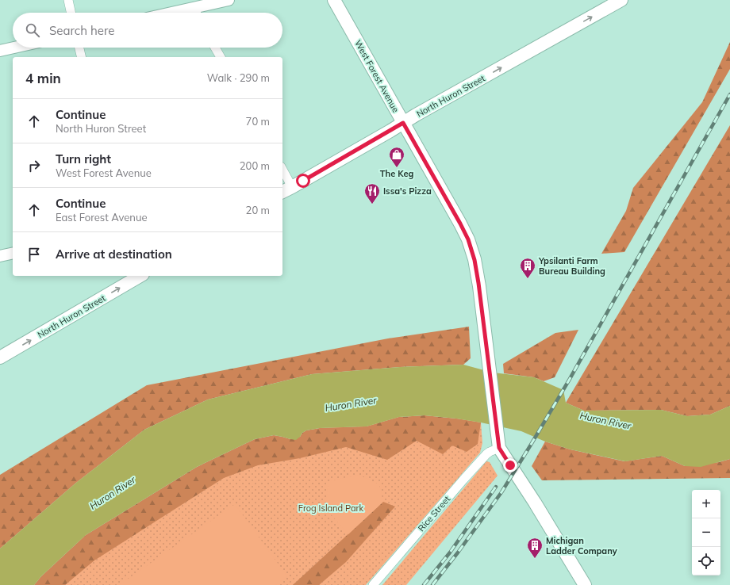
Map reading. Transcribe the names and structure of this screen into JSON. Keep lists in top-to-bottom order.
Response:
{
  "streets": {
    "main road": ["West Forest Avenue", "North Huron Street"],
    "street": ["Rice Street"]
  },
  "crossings": [
    ["West Forest Avenue", "North Huron Street"],
    ["West Forest Avenue", "Rice Street"]
  ],
  "one_way": ["North Huron Street"],
  "water": ["Huron River"],
  "parks": ["Frog Island Park"],
  "places": {
    "shop": ["The Keg"],
    "restaurant": ["Issa's Pizza"],
    "building": ["Ypsilanti Farm Bureau Building", "Michigan Ladder Company"]
  },
  "page": {
    "search": "Search here",
    "heading": ["4 min", "Walk · 290 m"],
    "list": [
      ["Continue", "North Huron Street", "70 m"],
      ["Turn right", "West Forest Avenue", "200 m"],
      ["Continue", "East Forest Avenue", "20 m"],
      "Arrive at destination"
    ],
    "map_buttons": ["+", "−"]
  }
}
